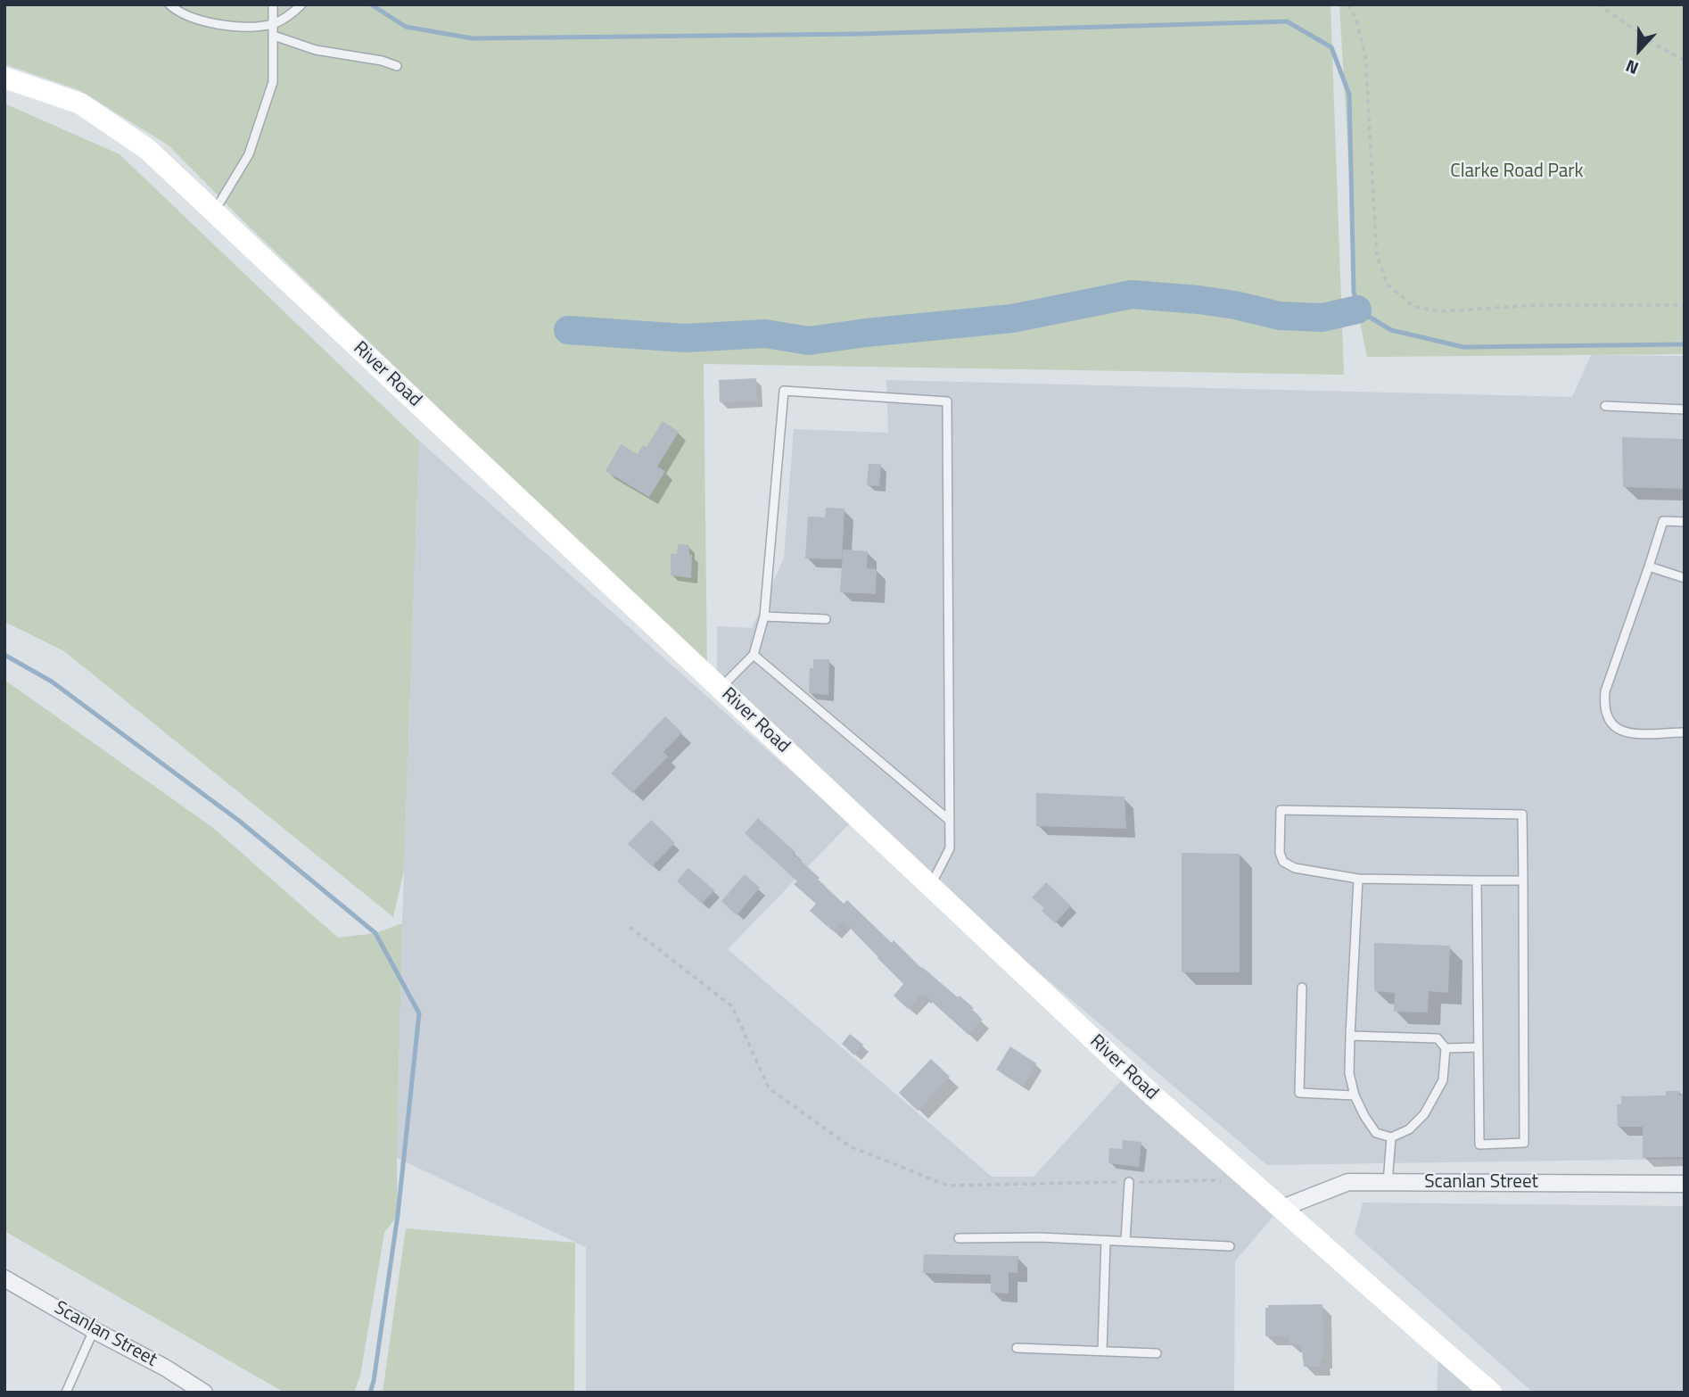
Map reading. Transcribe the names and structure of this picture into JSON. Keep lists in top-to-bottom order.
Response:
{
  "streets": {
    "street": ["River Road", "Scanlan Street"]
  },
  "crossings": [
    ["River Road", "Scanlan Street"]
  ],
  "parks": ["Clarke Road Park"],
  "north": "bottom"
}
